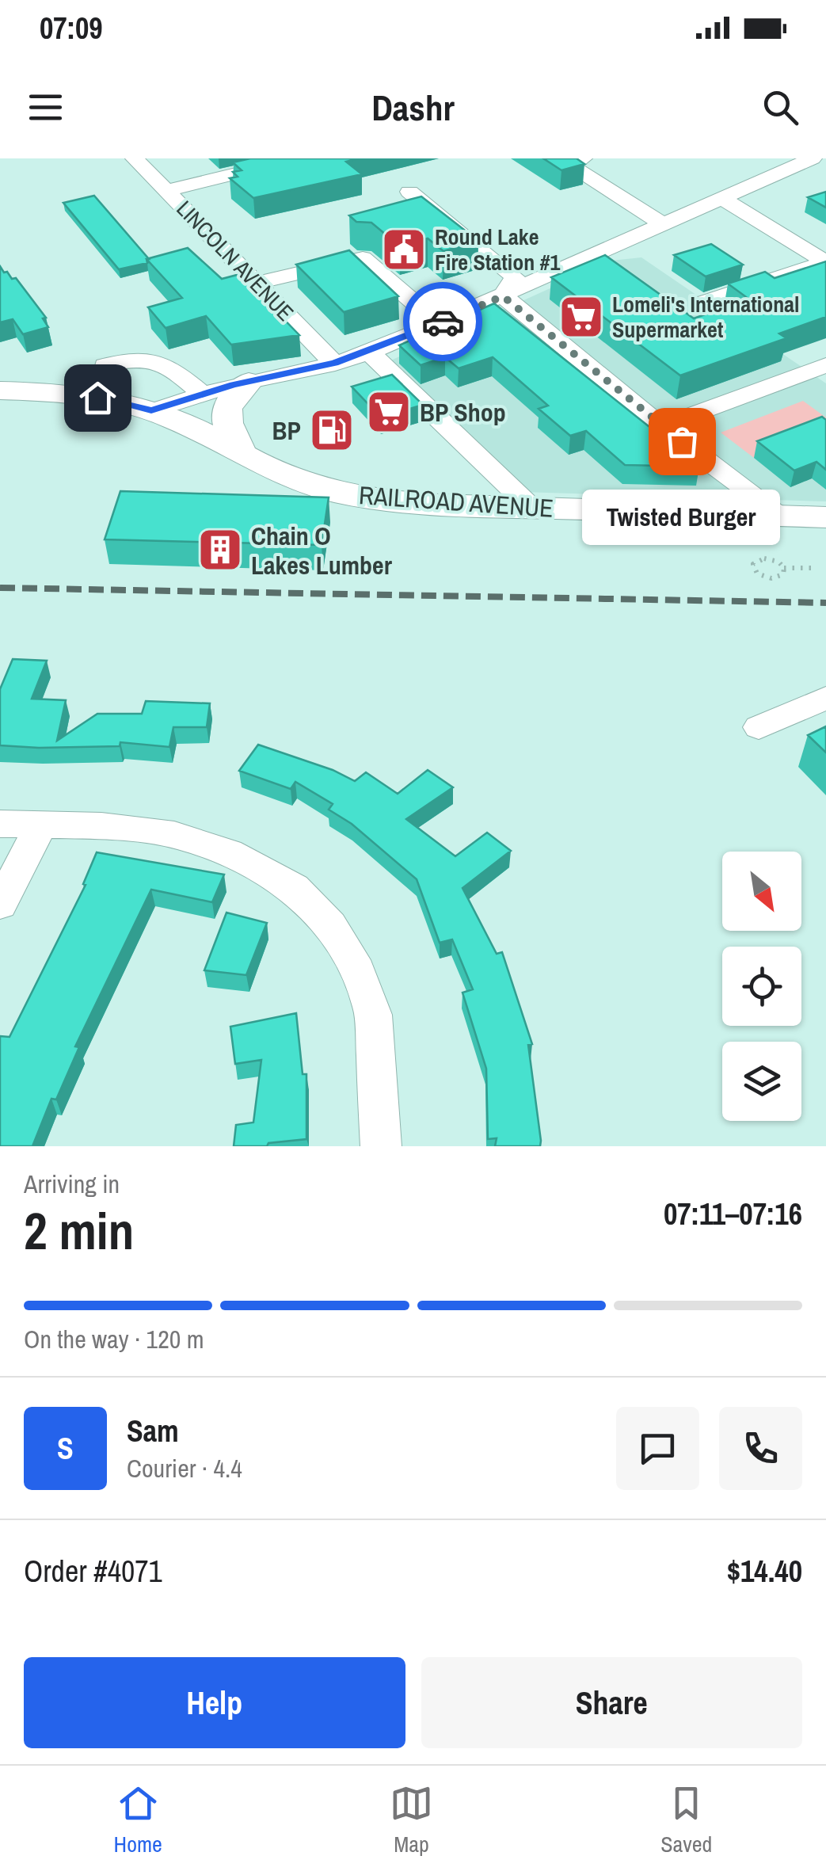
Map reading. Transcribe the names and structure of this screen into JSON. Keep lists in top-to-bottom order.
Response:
{
  "streets": {
    "main road": ["RAILROAD AVENUE"],
    "street": ["LINCOLN AVENUE"]
  },
  "places": {
    "public building": ["Round Lake Fire Station #1"],
    "supermarket": ["Lomeli's International Supermarket", "BP Shop"],
    "fuel station": ["BP"],
    "other": ["Twisted Burger"],
    "building": ["Chain O Lakes Lumber"]
  },
  "north": "bottom right",
  "page": {
    "status": "07:09",
    "header": "Dashr",
    "bubble": "Twisted Burger",
    "heading": ["2 min", "Arriving in", "07:11–07:16"],
    "panel": [
      "Sam",
      "Courier · 4.4",
      "Order #4071",
      "$14.40"
    ],
    "bar": "On the way · 120 m",
    "round": "S",
    "buttons": ["Help", "Share"],
    "tabs": ["Home", "Map", "Saved"]
  }
}
